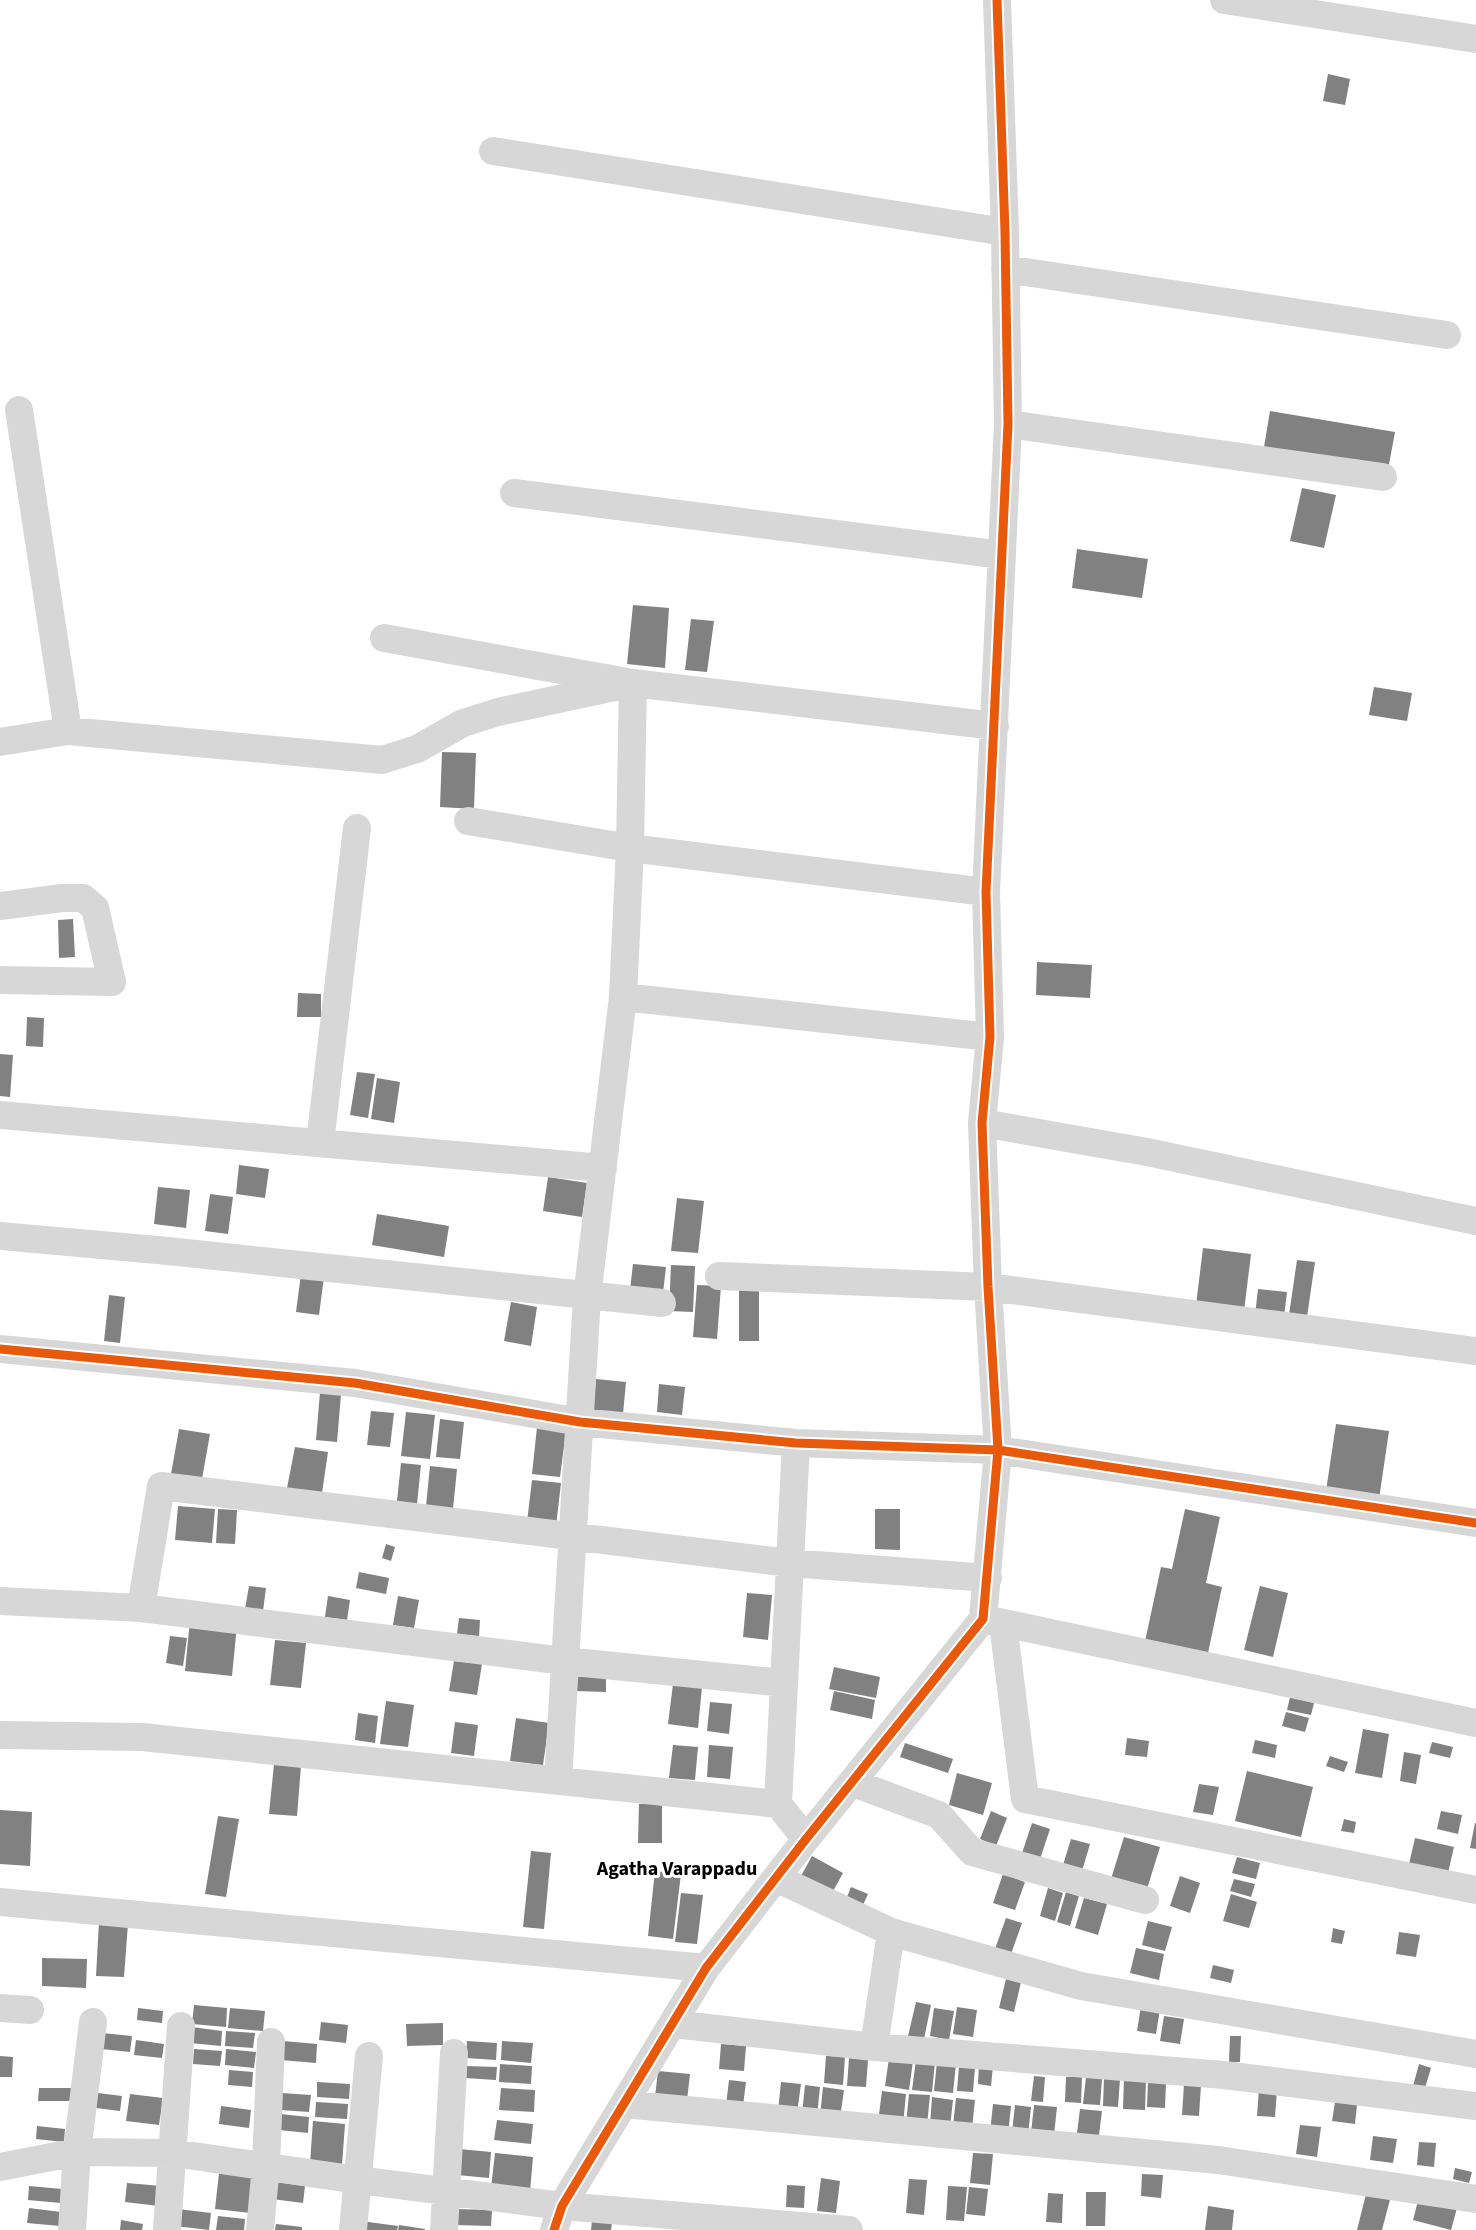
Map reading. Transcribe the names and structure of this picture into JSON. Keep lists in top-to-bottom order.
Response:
{
  "districts": ["Agatha Varappadu"]
}
